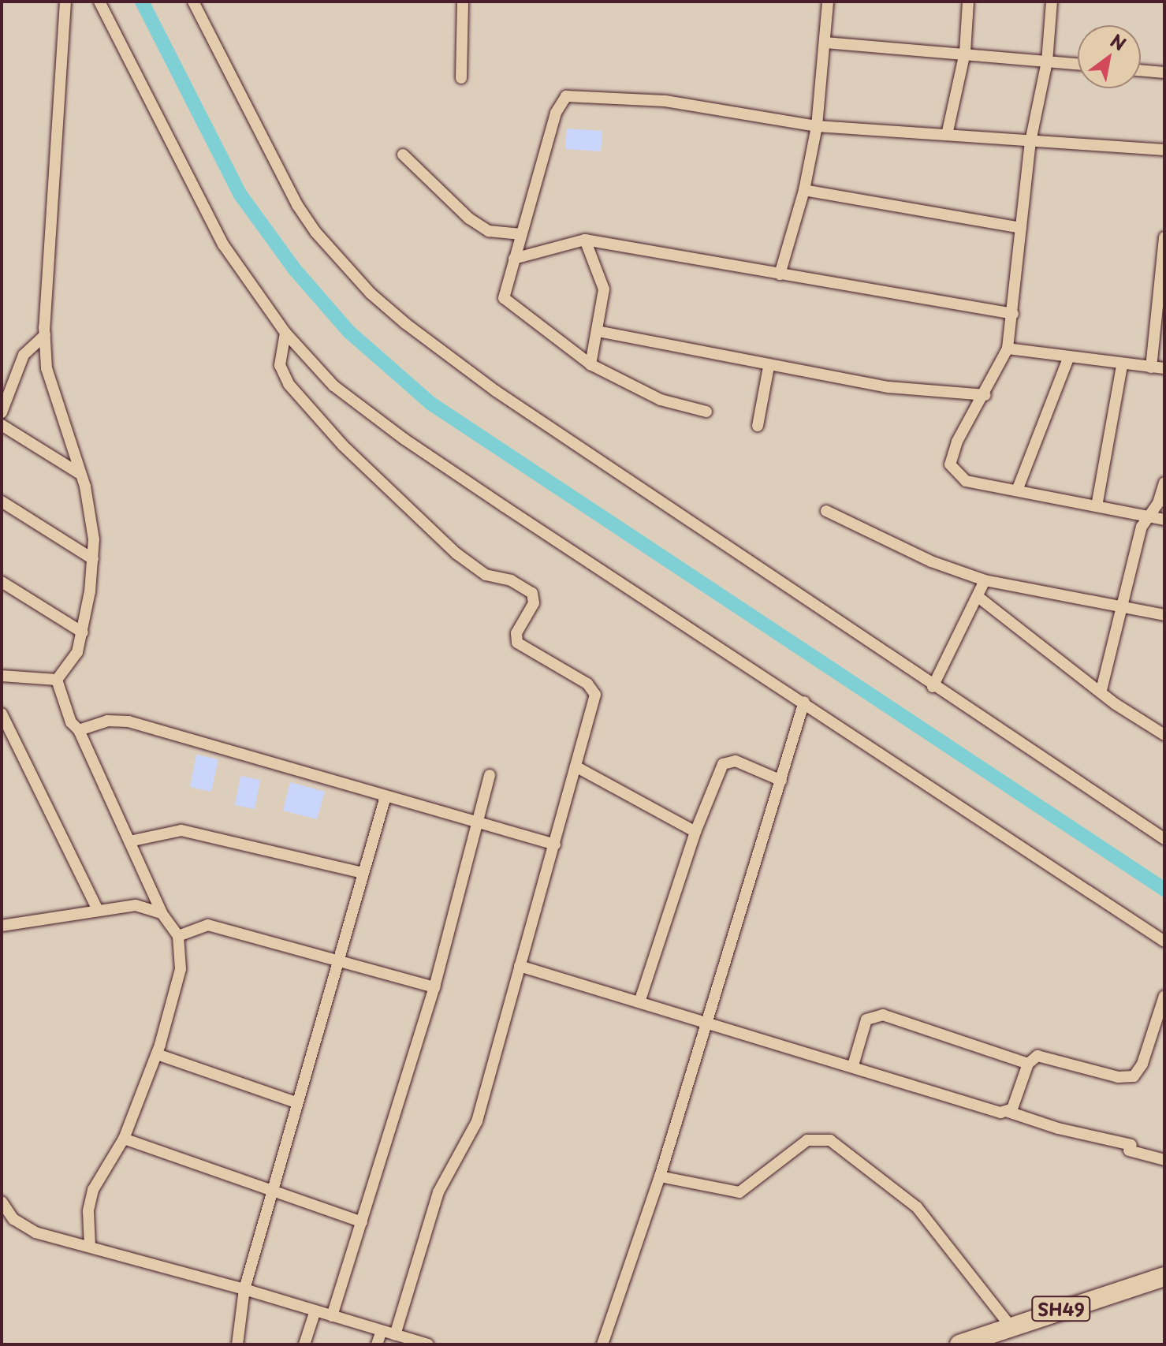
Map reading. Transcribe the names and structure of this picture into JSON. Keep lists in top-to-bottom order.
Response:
{
  "streets": {
    "main road": ["SH49"]
  },
  "north": "top right"
}
